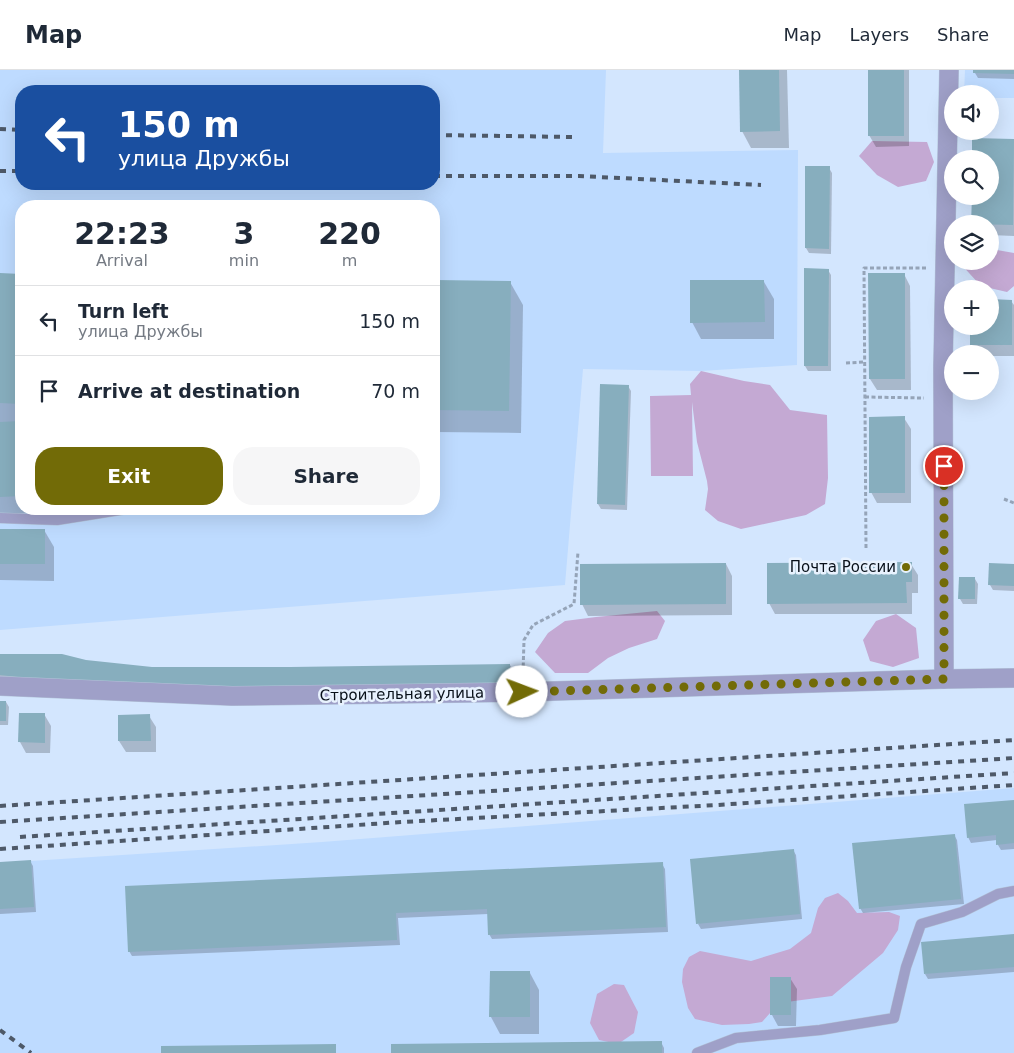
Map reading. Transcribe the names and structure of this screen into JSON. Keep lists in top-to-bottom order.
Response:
{
  "streets": {
    "street": ["Строительная улица"]
  },
  "places": ["Почта России"],
  "page": {
    "header": "Map",
    "nav": ["Map", "Layers", "Share"],
    "map_buttons": ["+", "−"],
    "turn": ["150 m", "улица Дружбы"],
    "eta": [
      "22:23",
      "Arrival",
      "3",
      "min",
      "220",
      "m"
    ],
    "list": [
      {
        "name": "Turn left",
        "note": "улица Дружбы",
        "value": "150 m"
      },
      {
        "name": "Arrive at destination",
        "value": "70 m"
      }
    ],
    "buttons": ["Exit", "Share"]
  }
}
